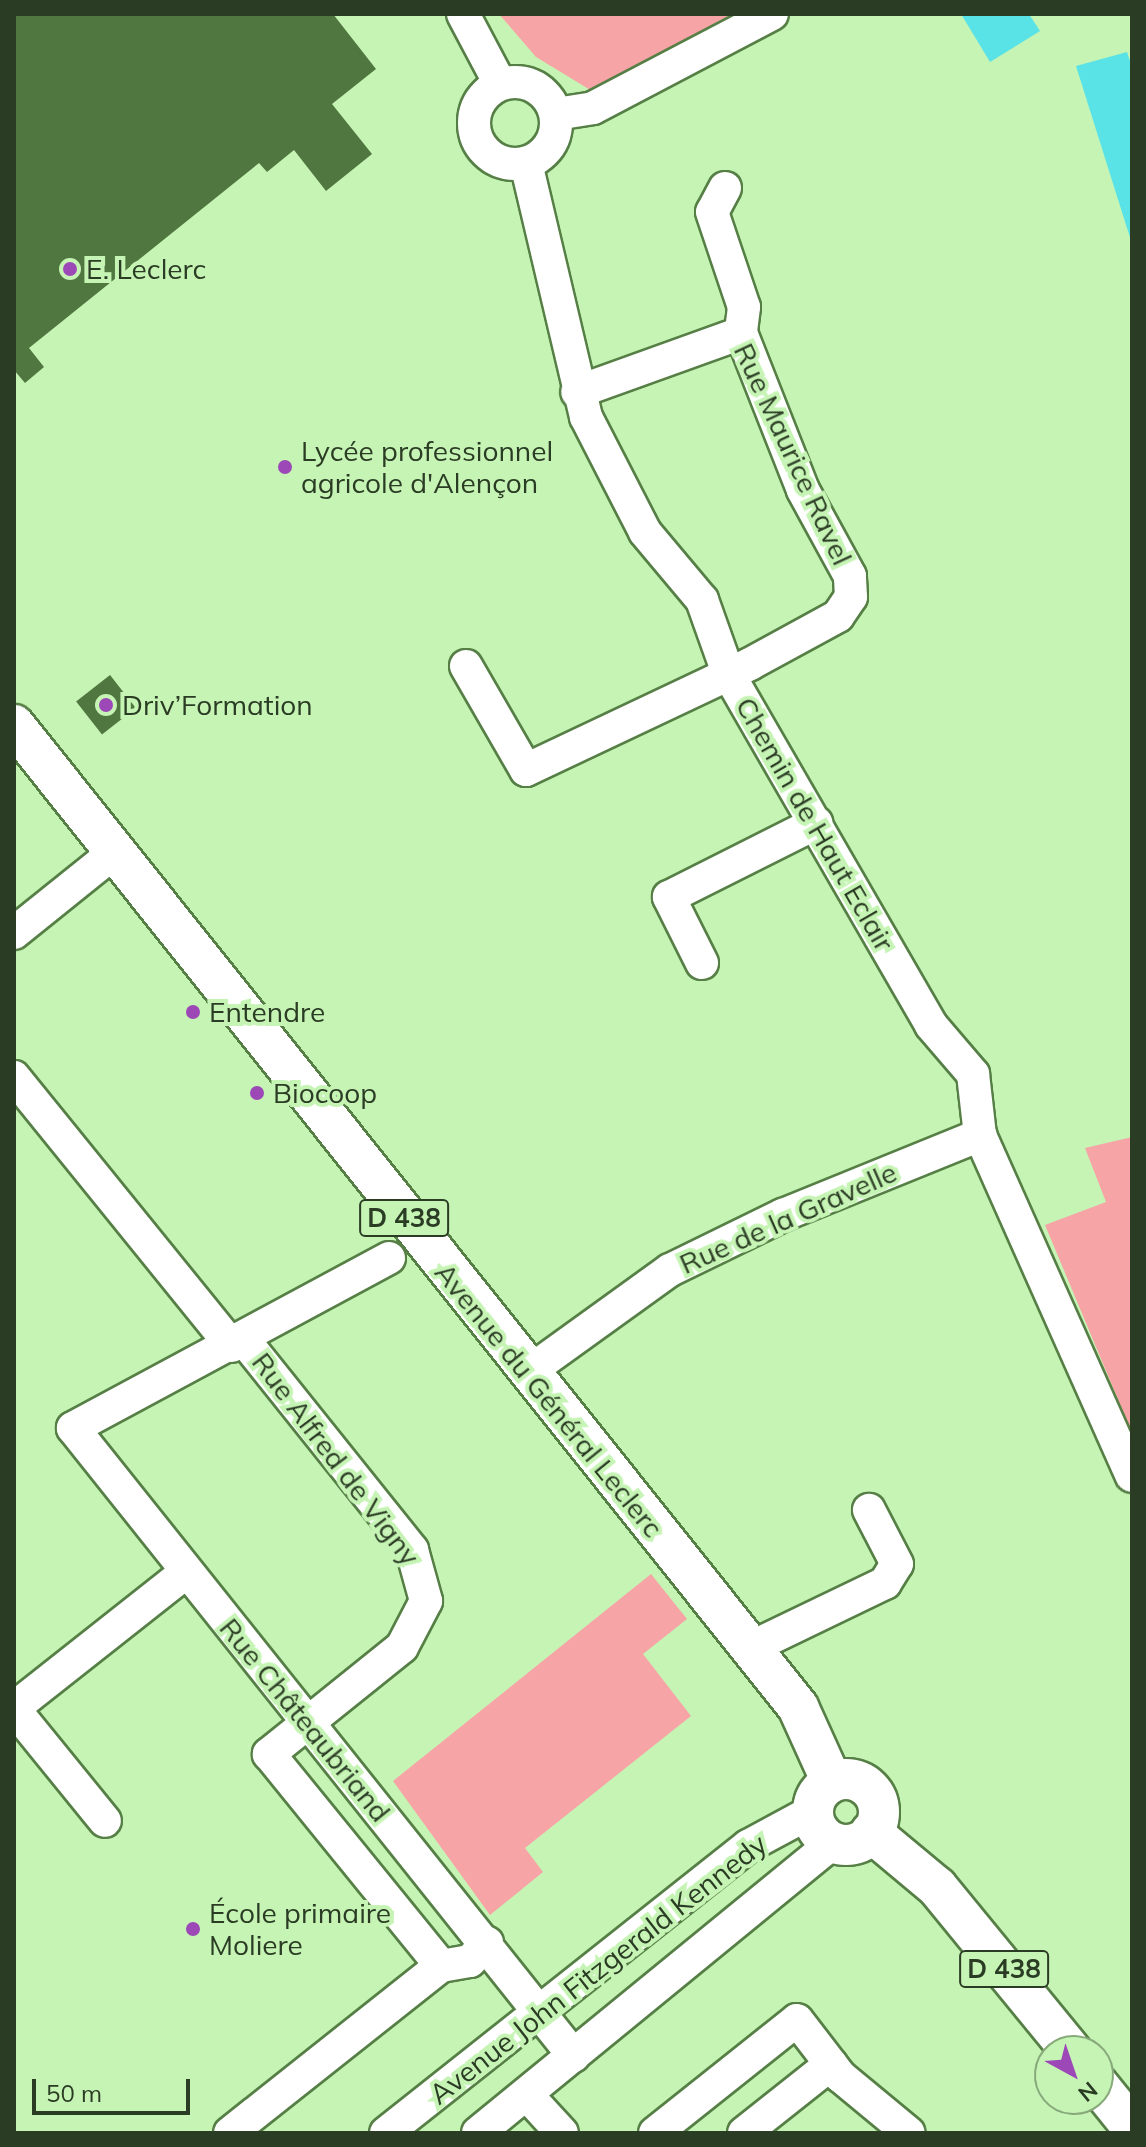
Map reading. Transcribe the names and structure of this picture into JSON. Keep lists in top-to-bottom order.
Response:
{
  "streets": {
    "main road": ["D 438", "Avenue du Général Leclerc"],
    "street": [
      "Rue Maurice Ravel",
      "Chemin de Haut Eclair",
      "Rue de la Gravelle",
      "Rue Alfred de Vigny",
      "Rue Châteaubriand",
      "Avenue John Fitzgerald Kennedy"
    ]
  },
  "crossings": [
    ["Rue Maurice Ravel", "Chemin de Haut Eclair"],
    ["Chemin de Haut Eclair", "Rue de la Gravelle"],
    ["D 438", "Avenue du Général Leclerc"],
    ["D 438", "Avenue John Fitzgerald Kennedy"],
    ["Rue de la Gravelle", "Avenue du Général Leclerc"],
    ["Avenue du Général Leclerc", "Avenue John Fitzgerald Kennedy"],
    ["Rue Alfred de Vigny", "Rue Châteaubriand"],
    ["Rue Châteaubriand", "Avenue John Fitzgerald Kennedy"]
  ],
  "places": [
    "E. Leclerc",
    "Lycée professionnel agricole d'Alençon",
    "Driv’Formation",
    "Entendre",
    "Biocoop",
    "École primaire Moliere"
  ],
  "scale_bar": "50 m",
  "north": "bottom right"
}
